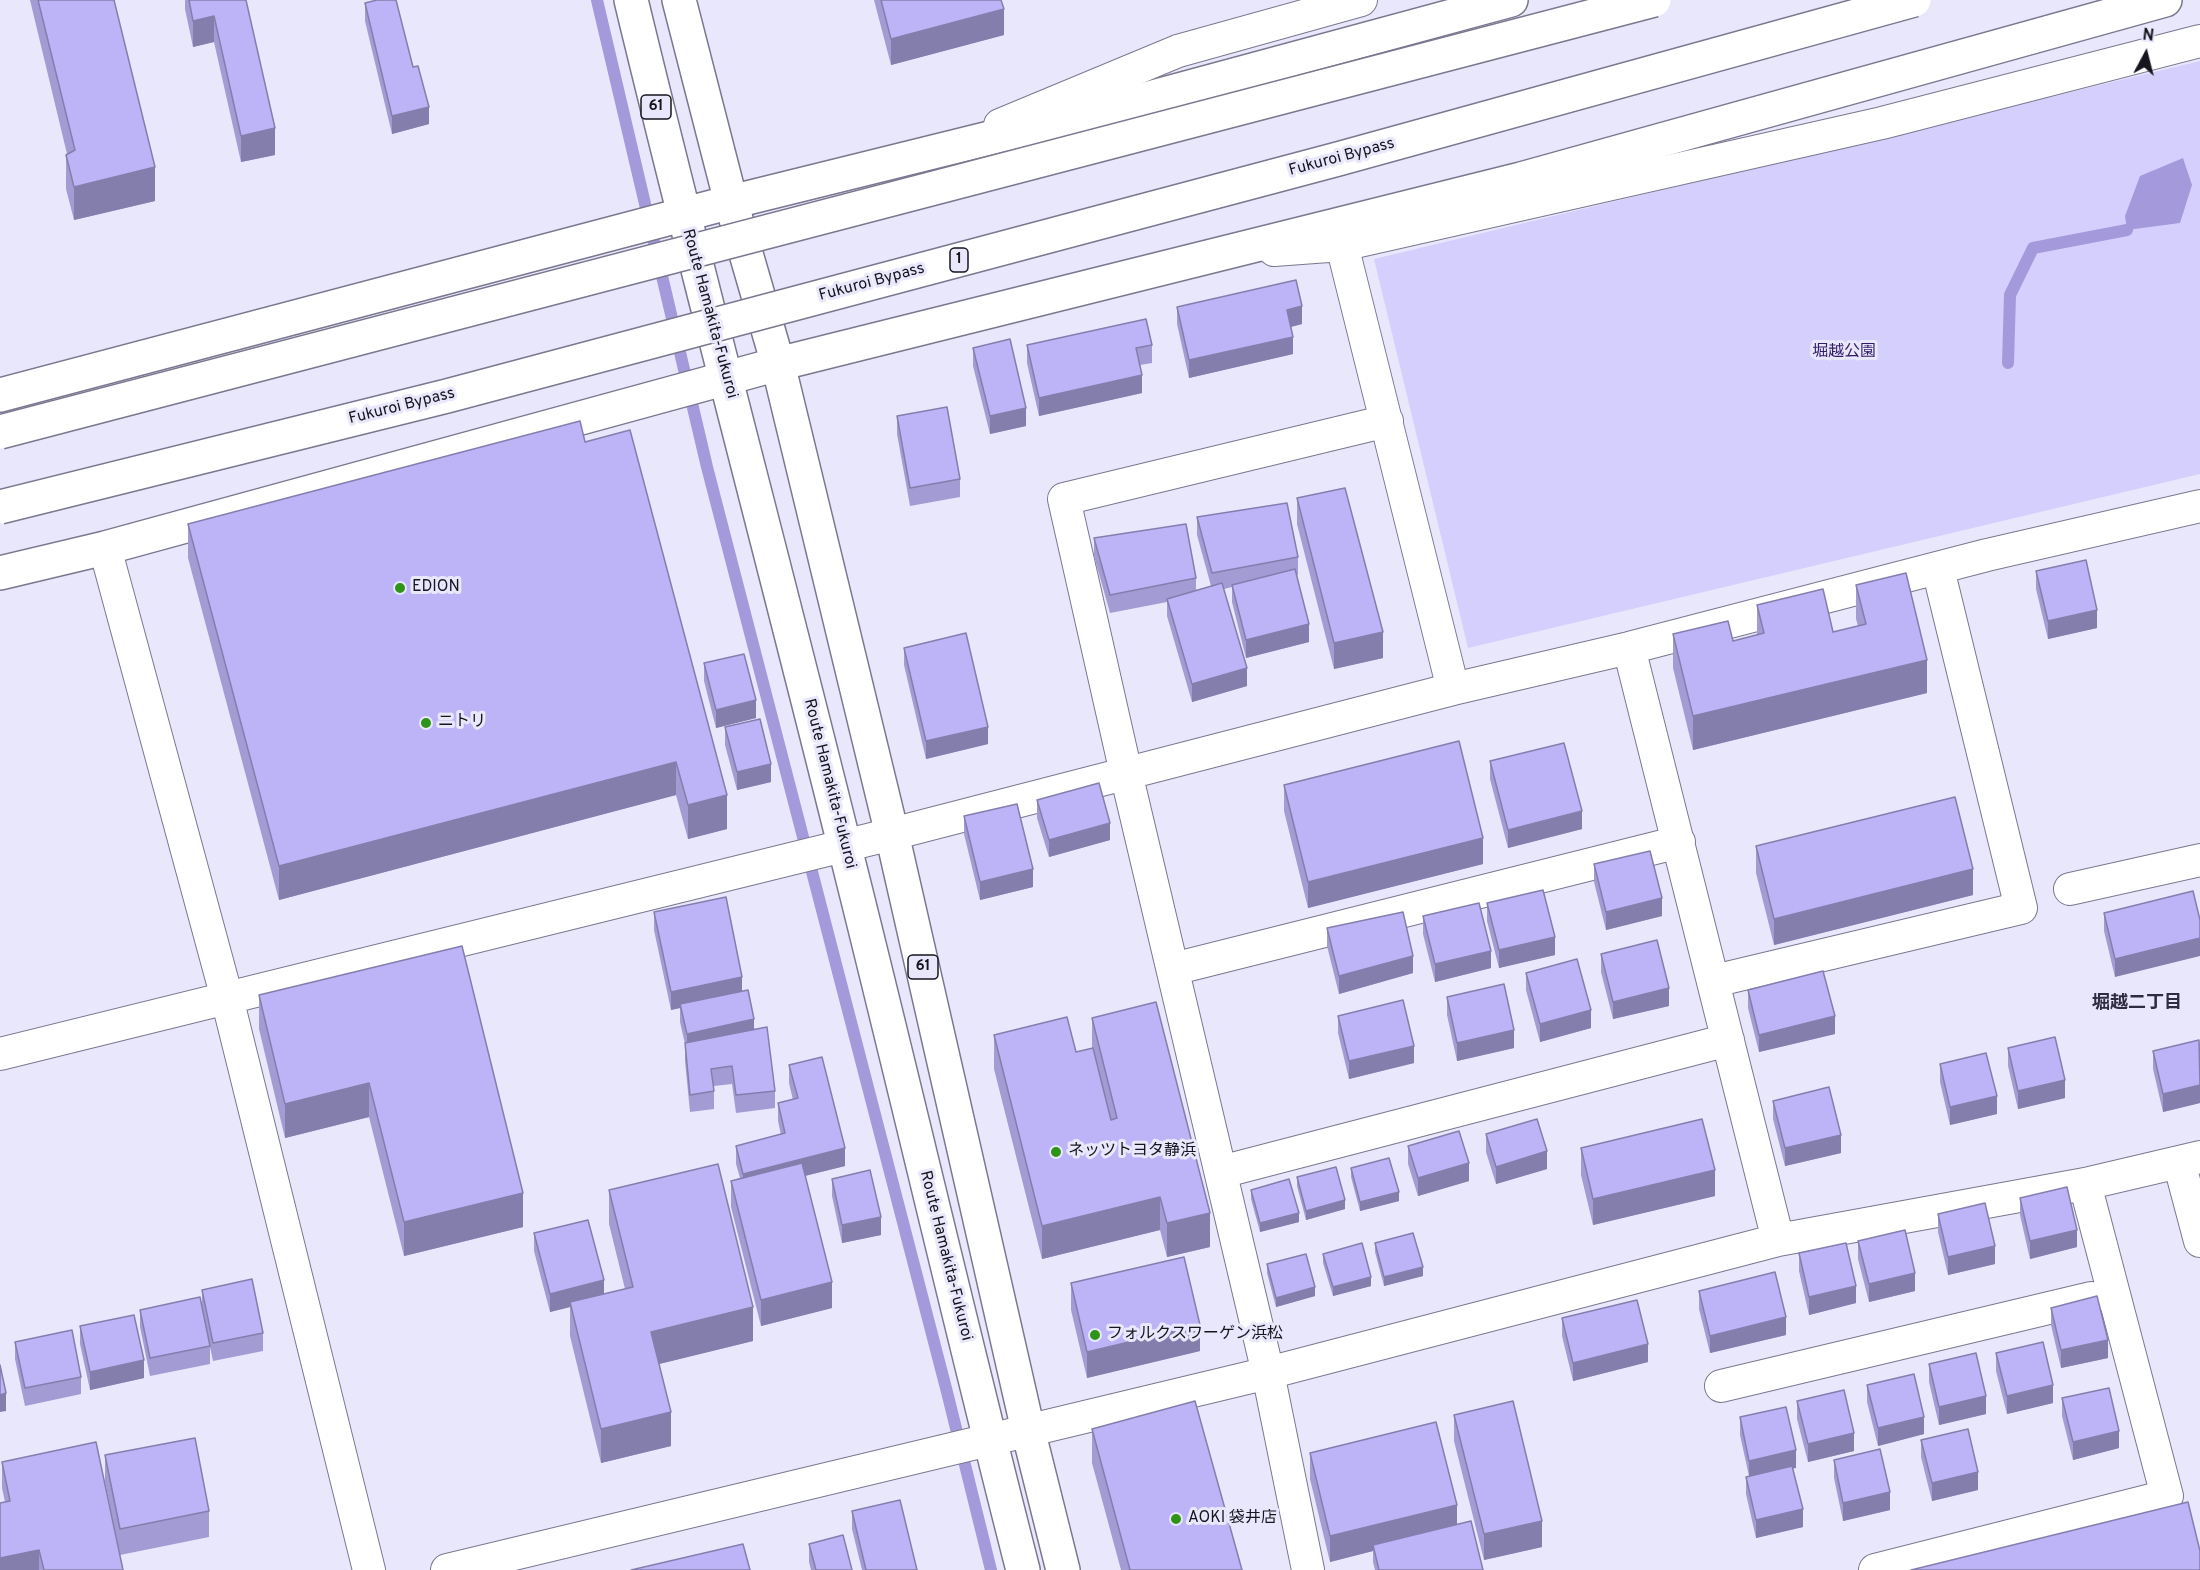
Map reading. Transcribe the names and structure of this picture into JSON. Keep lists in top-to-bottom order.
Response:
{
  "streets": {
    "main road": [
      "61",
      "Fukuroi Bypass",
      "1",
      "Route Hamakita-Fukuroi"
    ]
  },
  "districts": ["堀越二丁目"],
  "parks": ["堀越公園"],
  "places": [
    "EDION",
    "ニトリ",
    "ネッツトヨタ静浜",
    "フォルクスワーゲン浜松",
    "AOKI 袋井店"
  ],
  "north": "top"
}
